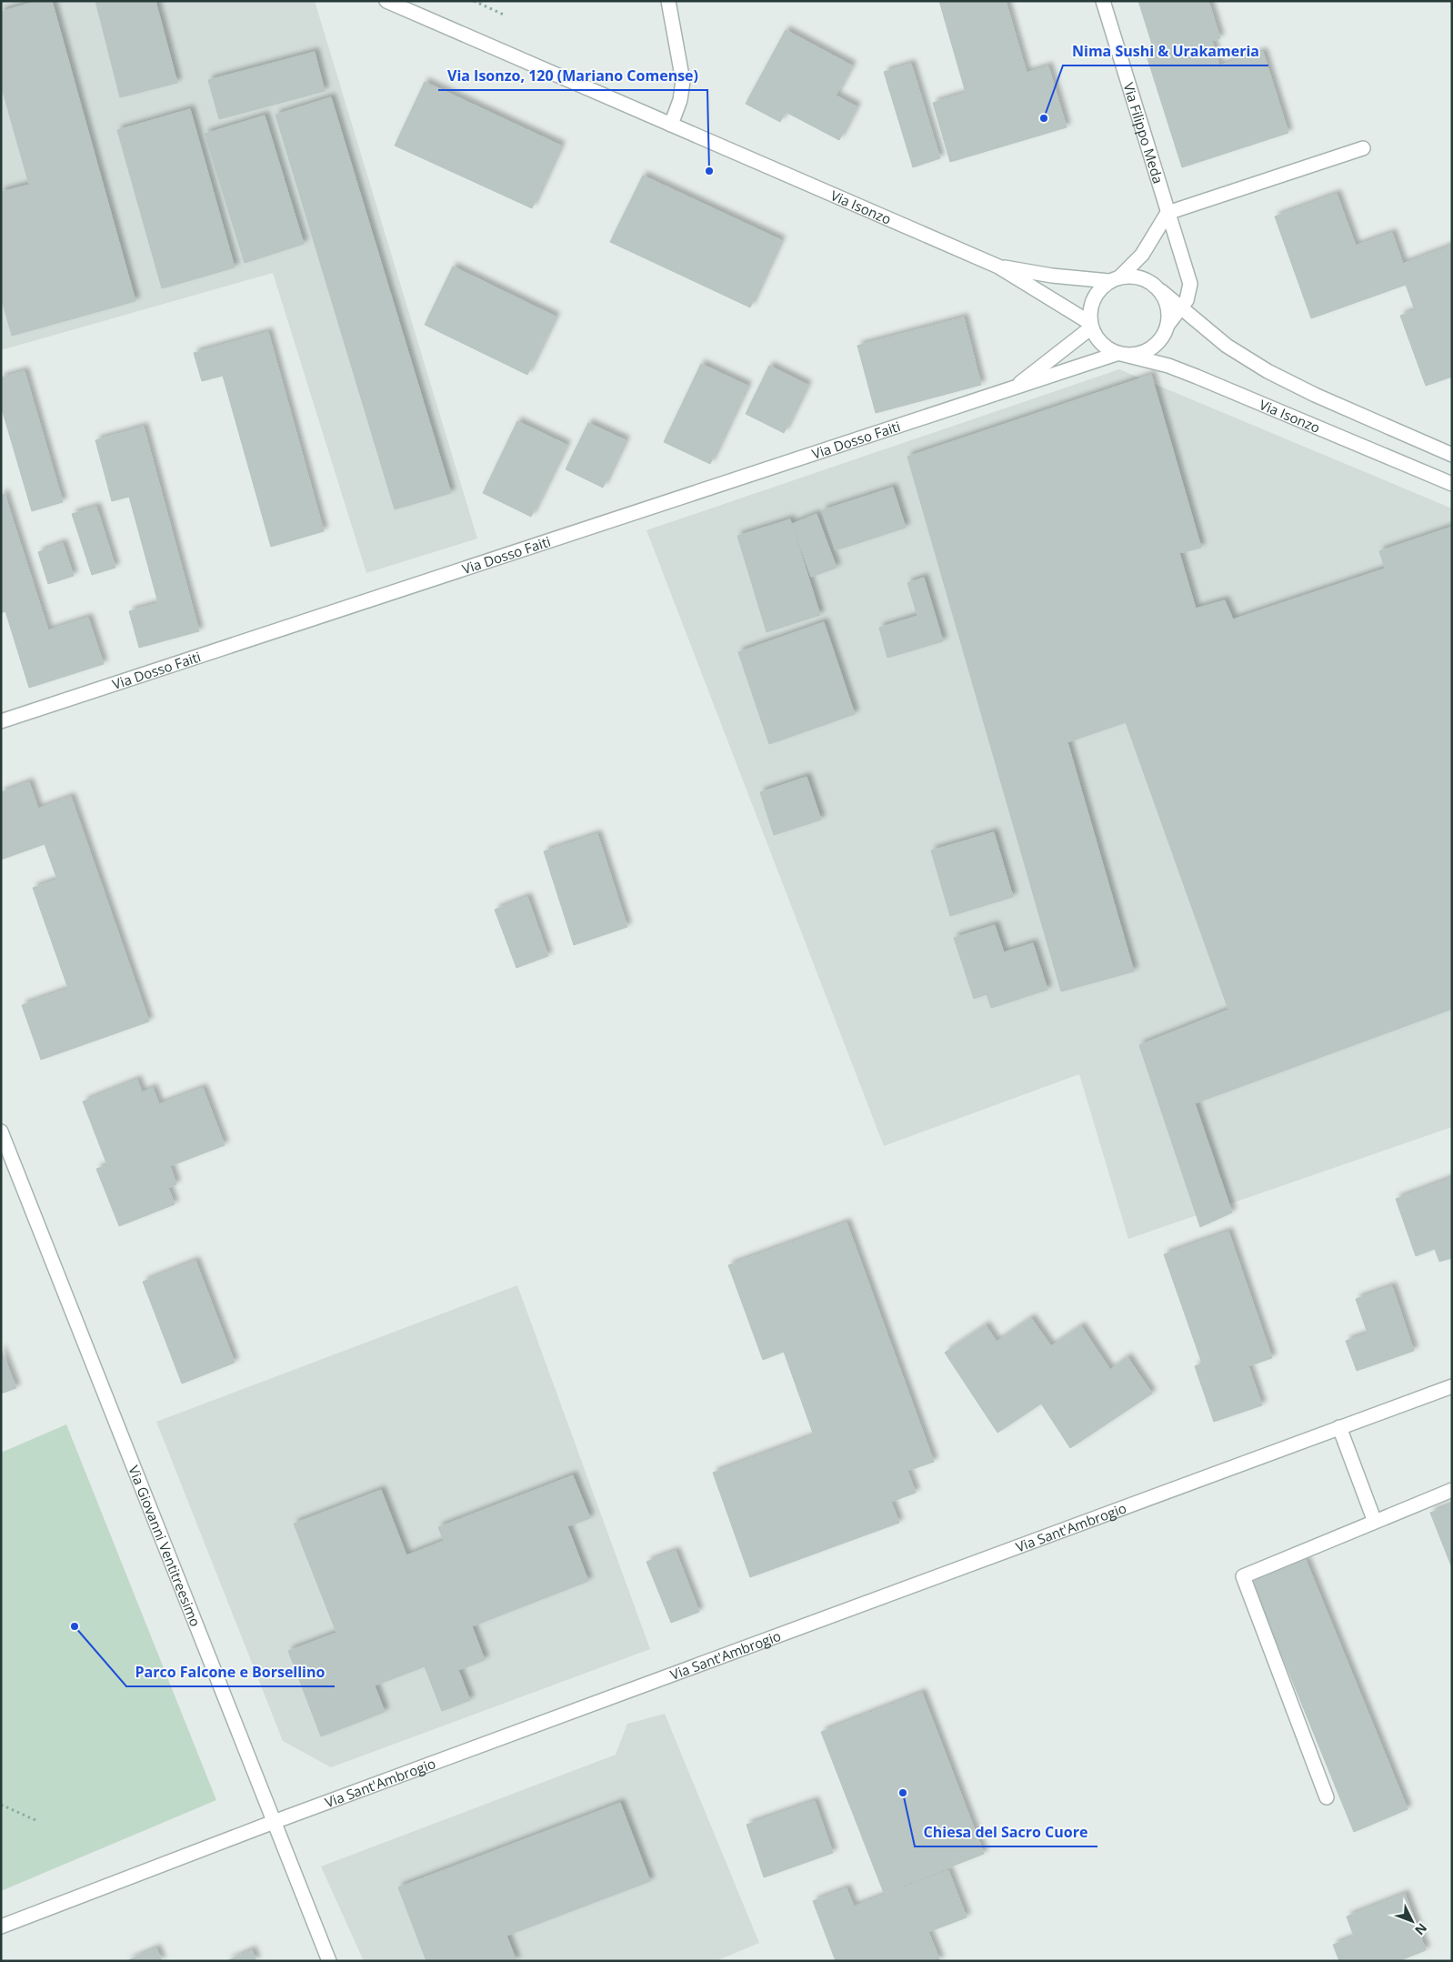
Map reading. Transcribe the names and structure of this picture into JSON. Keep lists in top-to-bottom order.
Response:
{
  "streets": {
    "street": [
      "Via Filippo Meda",
      "Via Isonzo",
      "Via Dosso Faiti",
      "Via Sant'Ambrogio",
      "Via Giovanni Ventitreesimo"
    ]
  },
  "crossings": [
    ["Via Filippo Meda", "Via Isonzo"],
    ["Via Filippo Meda", "Via Dosso Faiti"],
    ["Via Isonzo", "Via Dosso Faiti"],
    ["Via Sant'Ambrogio", "Via Giovanni Ventitreesimo"]
  ],
  "places": [
    "Nima Sushi & Urakameria",
    "Via Isonzo, 120 (Mariano Comense)",
    "Parco Falcone e Borsellino",
    "Chiesa del Sacro Cuore"
  ],
  "north": "bottom right"
}
